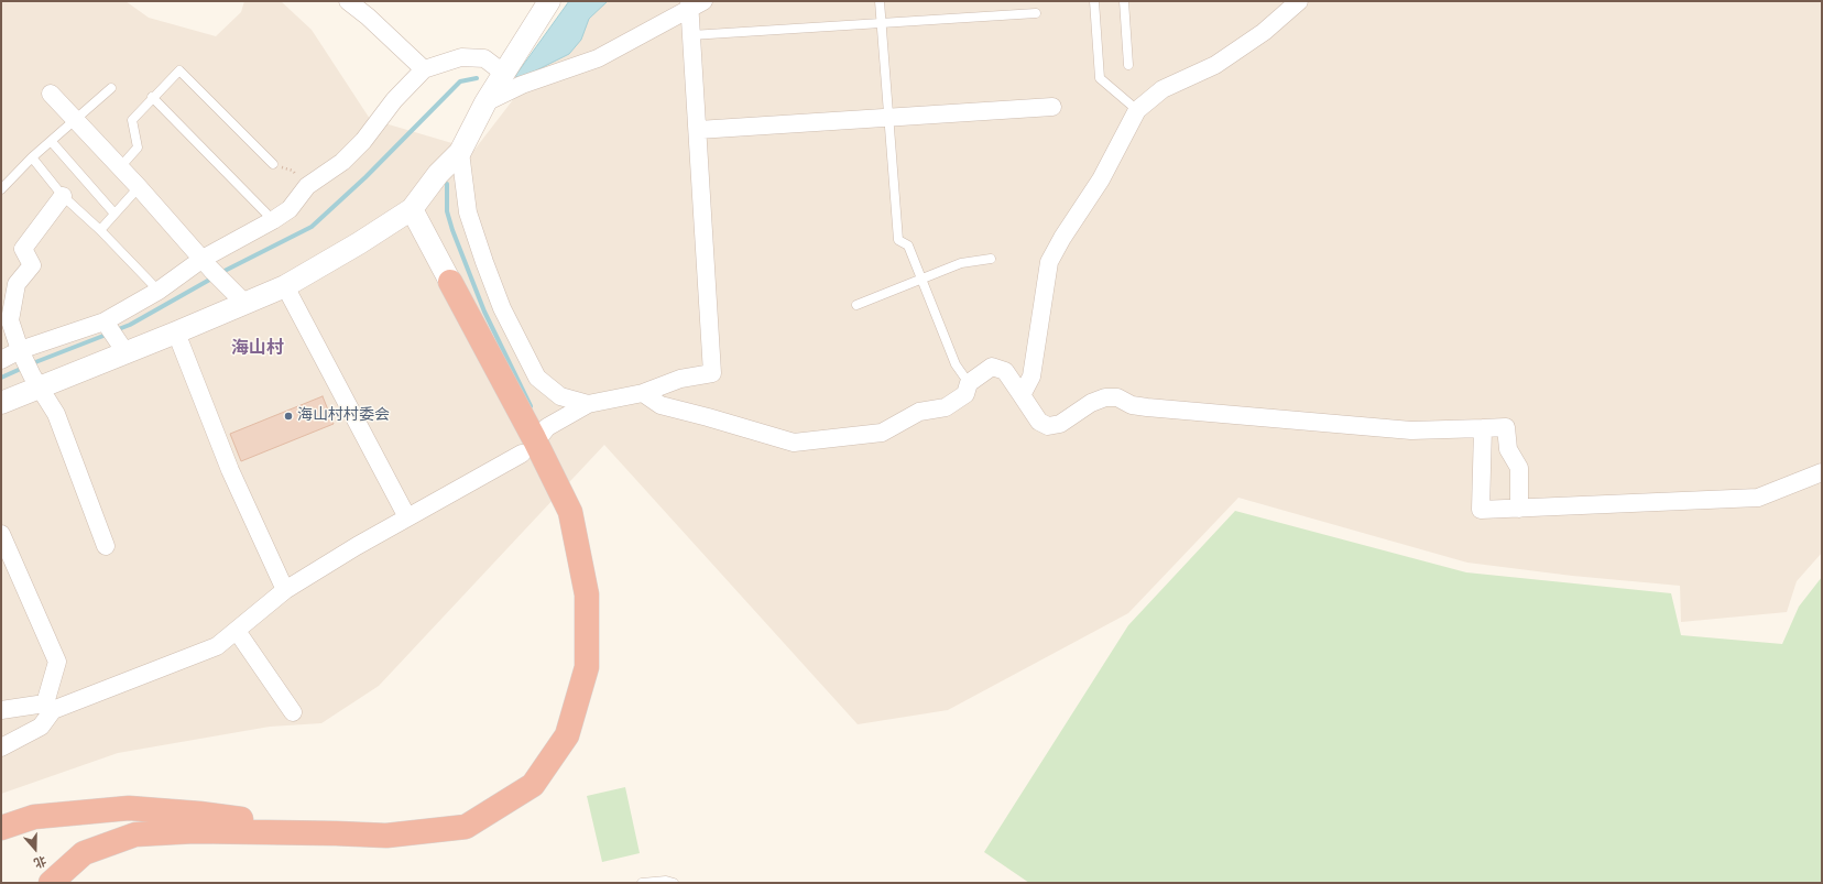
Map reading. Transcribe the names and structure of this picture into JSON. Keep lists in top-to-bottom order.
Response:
{
  "districts": ["海山村"],
  "places": ["海山村村委会"],
  "north": "bottom"
}
